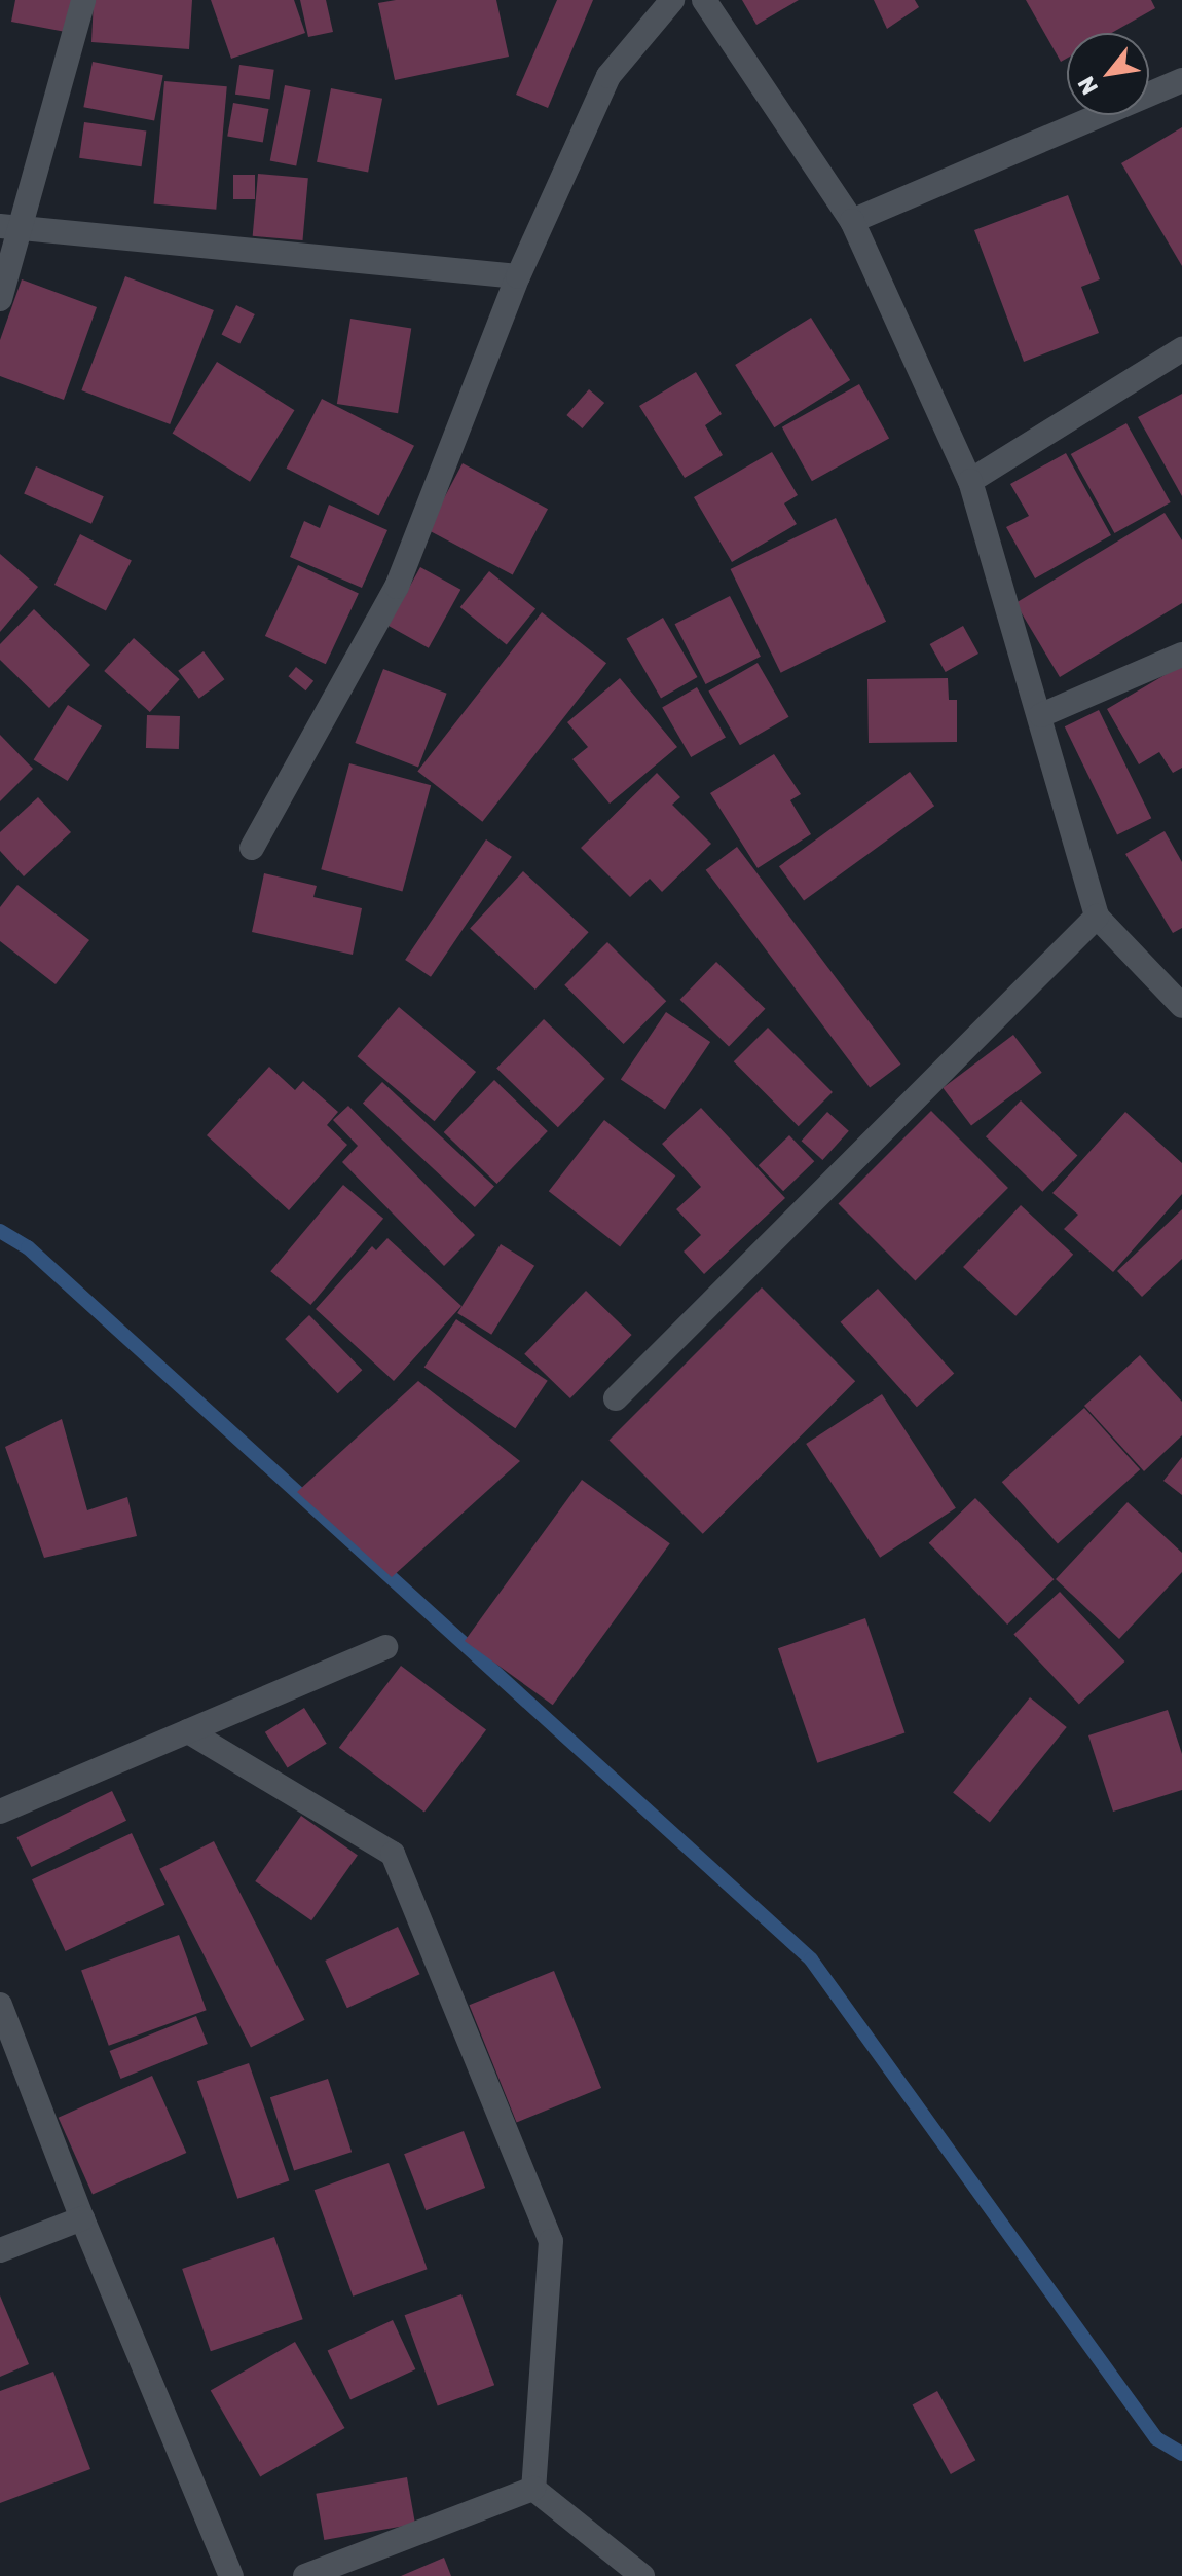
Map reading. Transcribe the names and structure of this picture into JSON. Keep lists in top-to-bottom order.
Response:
{
  "north": "bottom left"
}
